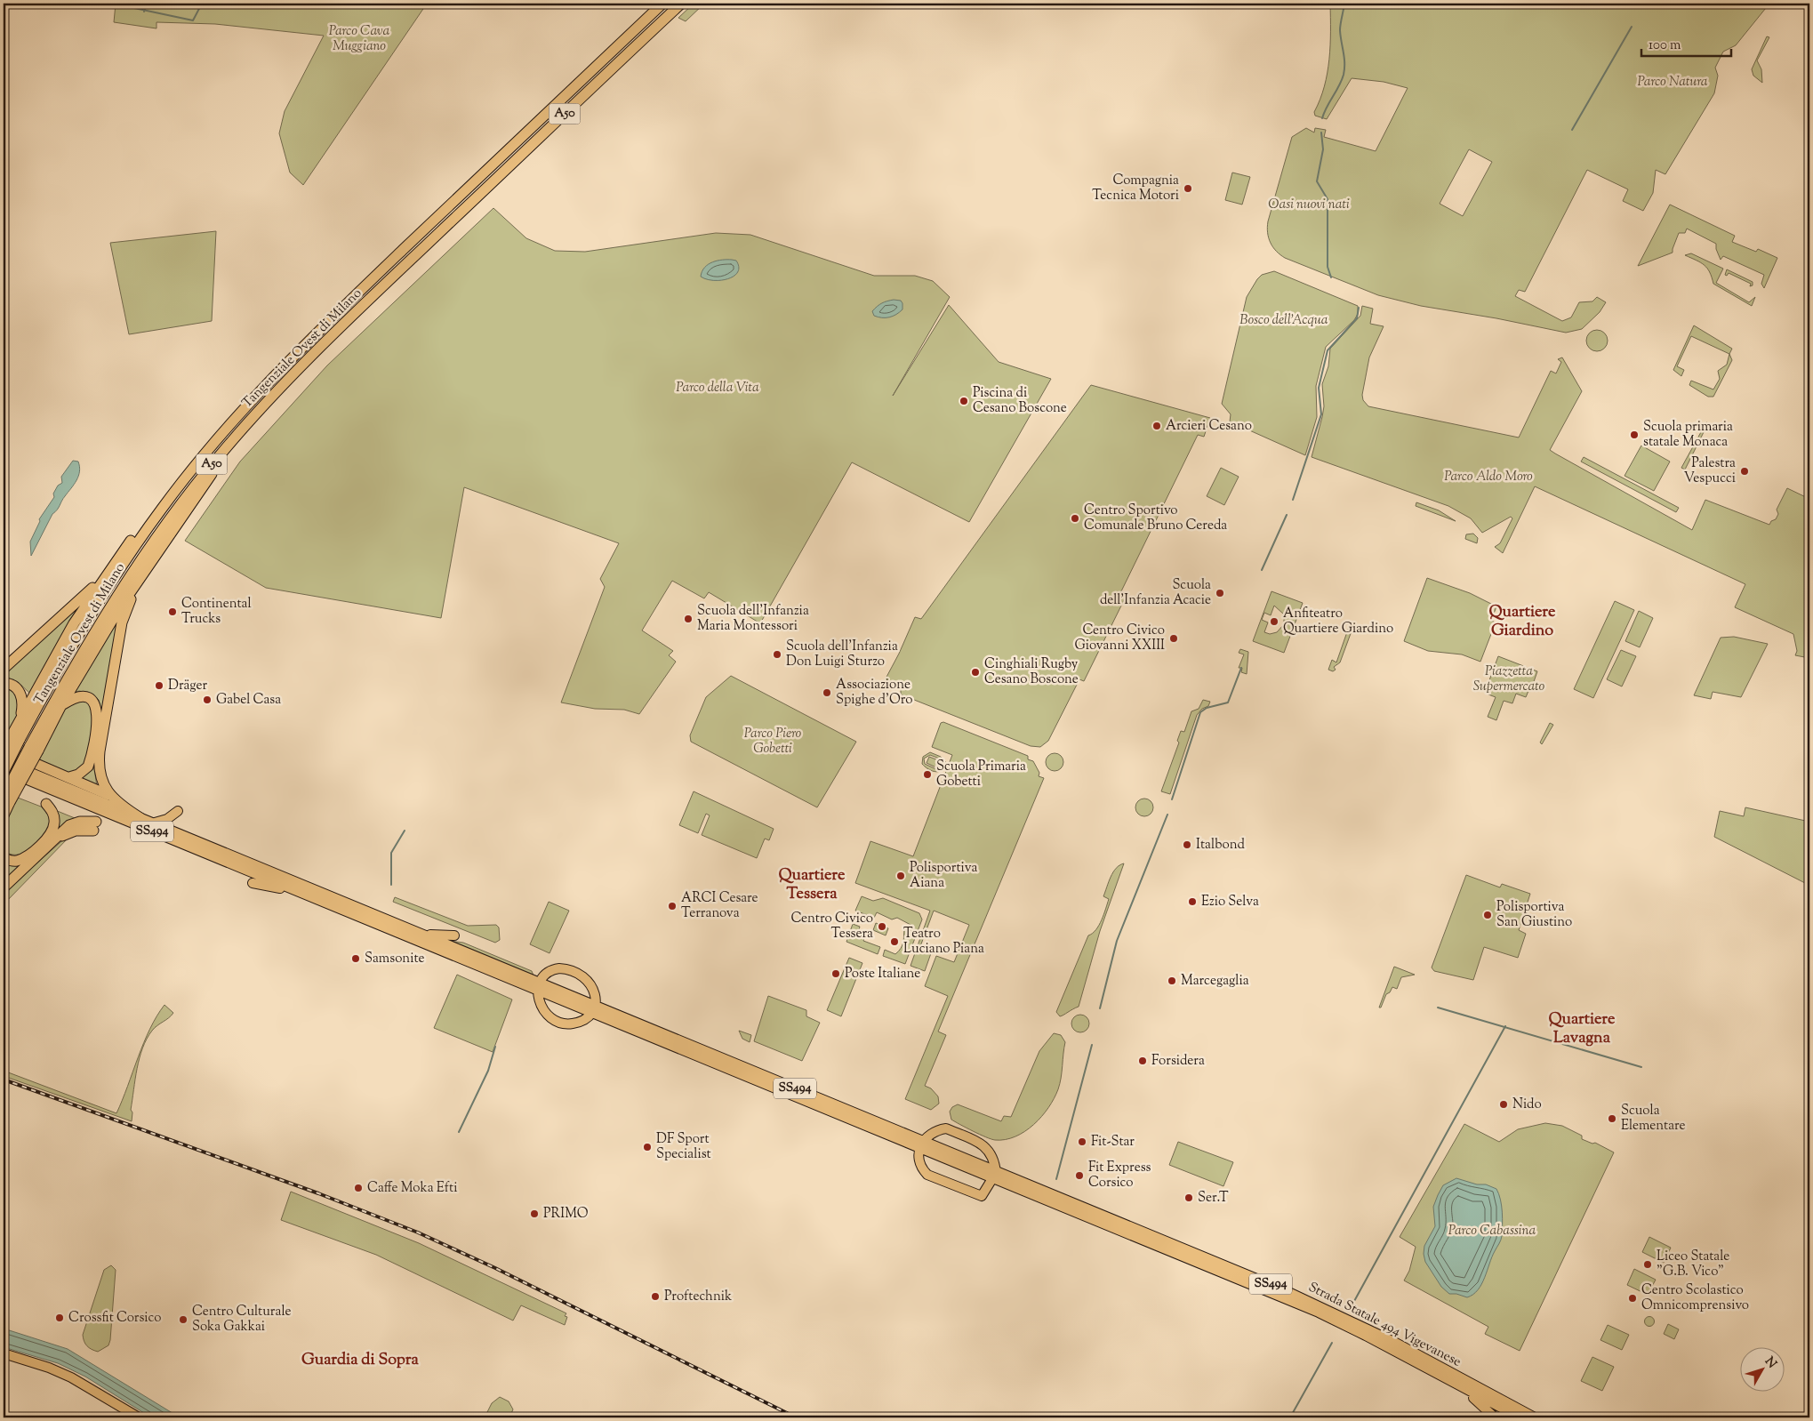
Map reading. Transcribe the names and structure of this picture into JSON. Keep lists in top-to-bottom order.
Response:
{
  "streets": {
    "highway": ["A50", "Tangenziale Ovest di Milano"],
    "main road": ["SS494", "Strada Statale 494 Vigevanese"]
  },
  "crossings": [
    ["Tangenziale Ovest di Milano", "SS494"],
    ["SS494", "Strada Statale 494 Vigevanese"]
  ],
  "districts": [
    "Quartiere Giardino",
    "Quartiere Tessera",
    "Quartiere Lavagna",
    "Guardia di Sopra"
  ],
  "parks": [
    "Parco Cava Muggiano",
    "Parco Natura",
    "Oasi nuovi nati",
    "Bosco dell'Acqua",
    "Parco della Vita",
    "Parco Aldo Moro",
    "Piazzetta Supermercato",
    "Parco Piero Gobetti",
    "Parco Cabassina"
  ],
  "places": [
    "Compagnia Tecnica Motori",
    "Piscina di Cesano Boscone",
    "Arcieri Cesano",
    "Scuola primaria statale Monaca",
    "Palestra Vespucci",
    "Centro Sportivo Comunale Bruno Cereda",
    "Scuola dell'Infanzia Acacie",
    "Continental Trucks",
    "Scuola dell'Infanzia Maria Montessori",
    "Anfiteatro Quartiere Giardino",
    "Centro Civico Giovanni XXIII",
    "Scuola dell'Infanzia Don Luigi Sturzo",
    "Cinghiali Rugby Cesano Boscone",
    "Dräger",
    "Associazione Spighe d'Oro",
    "Gabel Casa",
    "Scuola Primaria Gobetti",
    "Italbond",
    "Polisportiva Aiana",
    "Ezio Selva",
    "ARCI Cesare Terranova",
    "Polisportiva San Giustino",
    "Centro Civico Tessera",
    "Teatro Luciano Piana",
    "Samsonite",
    "Poste Italiane",
    "Marcegaglia",
    "Forsidera",
    "Nido",
    "Scuola Elementare",
    "Fit-Star",
    "DF Sport Specialist",
    "Fit Express Corsico",
    "Caffe Moka Efti",
    "Ser.T",
    "PRIMO",
    "Liceo Statale \"G.B. Vico\"",
    "Proftechnik",
    "Centro Scolastico Omnicomprensivo",
    "Crossfit Corsico",
    "Centro Culturale Soka Gakkai"
  ],
  "scale_bar": "100 m",
  "north": "top right"
}
